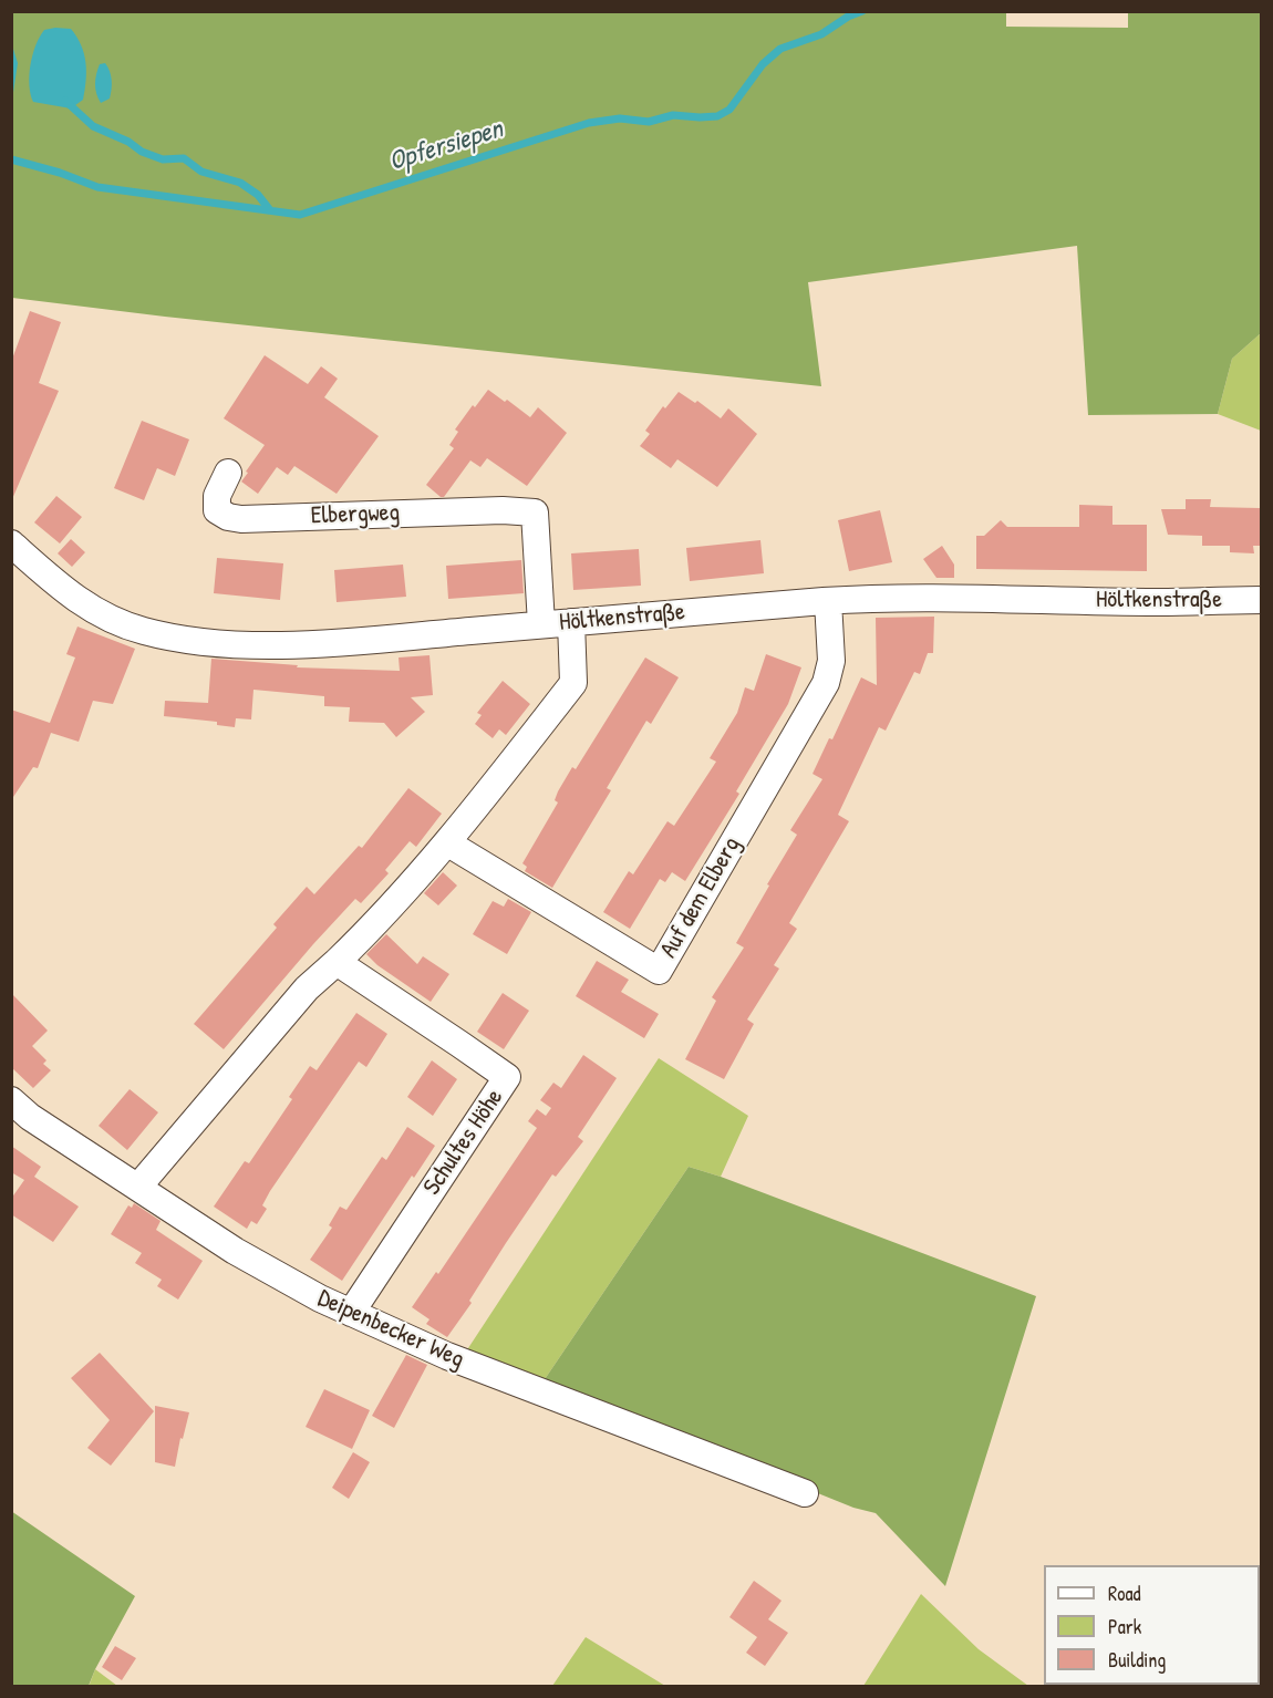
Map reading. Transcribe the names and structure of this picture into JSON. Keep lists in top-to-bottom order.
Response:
{
  "streets": {
    "street": [
      "Elbergweg",
      "Höltkenstraße",
      "Auf dem Elberg",
      "Schultes Höhe",
      "Deipenbecker Weg"
    ]
  },
  "crossings": [
    ["Elbergweg", "Höltkenstraße"],
    ["Höltkenstraße", "Auf dem Elberg"],
    ["Schultes Höhe", "Deipenbecker Weg"]
  ],
  "water": ["Opfersiepen"],
  "legend": ["Road", "Park", "Building"]
}
